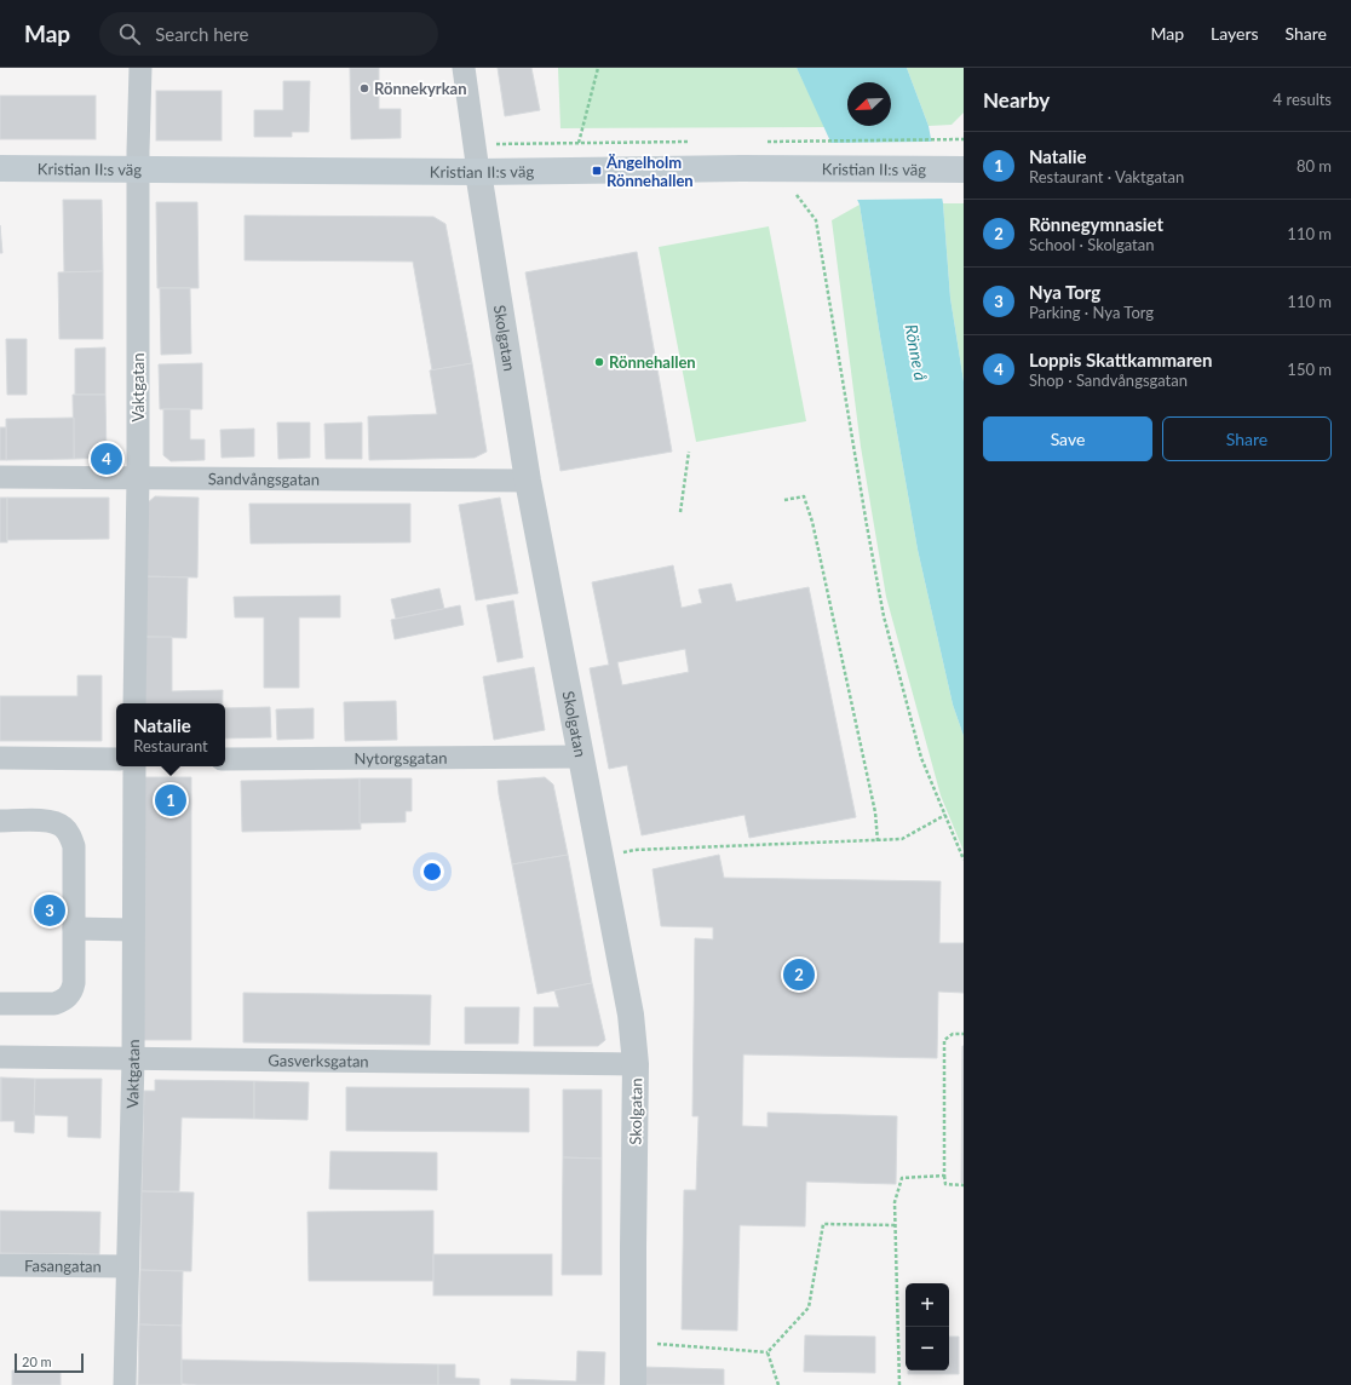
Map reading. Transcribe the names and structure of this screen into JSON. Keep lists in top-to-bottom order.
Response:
{
  "streets": {
    "main road": ["Kristian II:s väg"],
    "street": [
      "Skolgatan",
      "Vaktgatan",
      "Sandvångsgatan",
      "Nytorgsgatan",
      "Gasverksgatan",
      "Fasangatan"
    ]
  },
  "crossings": [
    ["Kristian II:s väg", "Skolgatan"],
    ["Kristian II:s väg", "Vaktgatan"],
    ["Skolgatan", "Sandvångsgatan"],
    ["Skolgatan", "Nytorgsgatan"],
    ["Skolgatan", "Gasverksgatan"],
    ["Vaktgatan", "Sandvångsgatan"],
    ["Vaktgatan", "Gasverksgatan"],
    ["Vaktgatan", "Fasangatan"]
  ],
  "water": ["Rönne å"],
  "places": {
    "other": ["Rönnekyrkan", "Rönnehallen"],
    "transit": ["Ängelholm Rönnehallen"]
  },
  "scale_bar": "20 m",
  "north": "bottom left",
  "page": {
    "header": "Map",
    "search": "Search here",
    "nav": ["Map", "Layers", "Share"],
    "heading": ["Nearby", "4 results"],
    "list": [
      {
        "mark": "1",
        "name": "Natalie",
        "note": "Restaurant · Vaktgatan",
        "value": "80 m"
      },
      {
        "mark": "2",
        "name": "Rönnegymnasiet",
        "note": "School · Skolgatan",
        "value": "110 m"
      },
      {
        "mark": "3",
        "name": "Nya Torg",
        "note": "Parking · Nya Torg",
        "value": "110 m"
      },
      {
        "mark": "4",
        "name": "Loppis Skattkammaren",
        "note": "Shop · Sandvångsgatan",
        "value": "150 m"
      }
    ],
    "buttons": ["Save", "Share"],
    "pins": [
      "4",
      "1",
      "3",
      "2"
    ],
    "popup": ["Natalie", "Restaurant"],
    "map_buttons": ["+", "−"],
    "scale": "20 m"
  }
}
